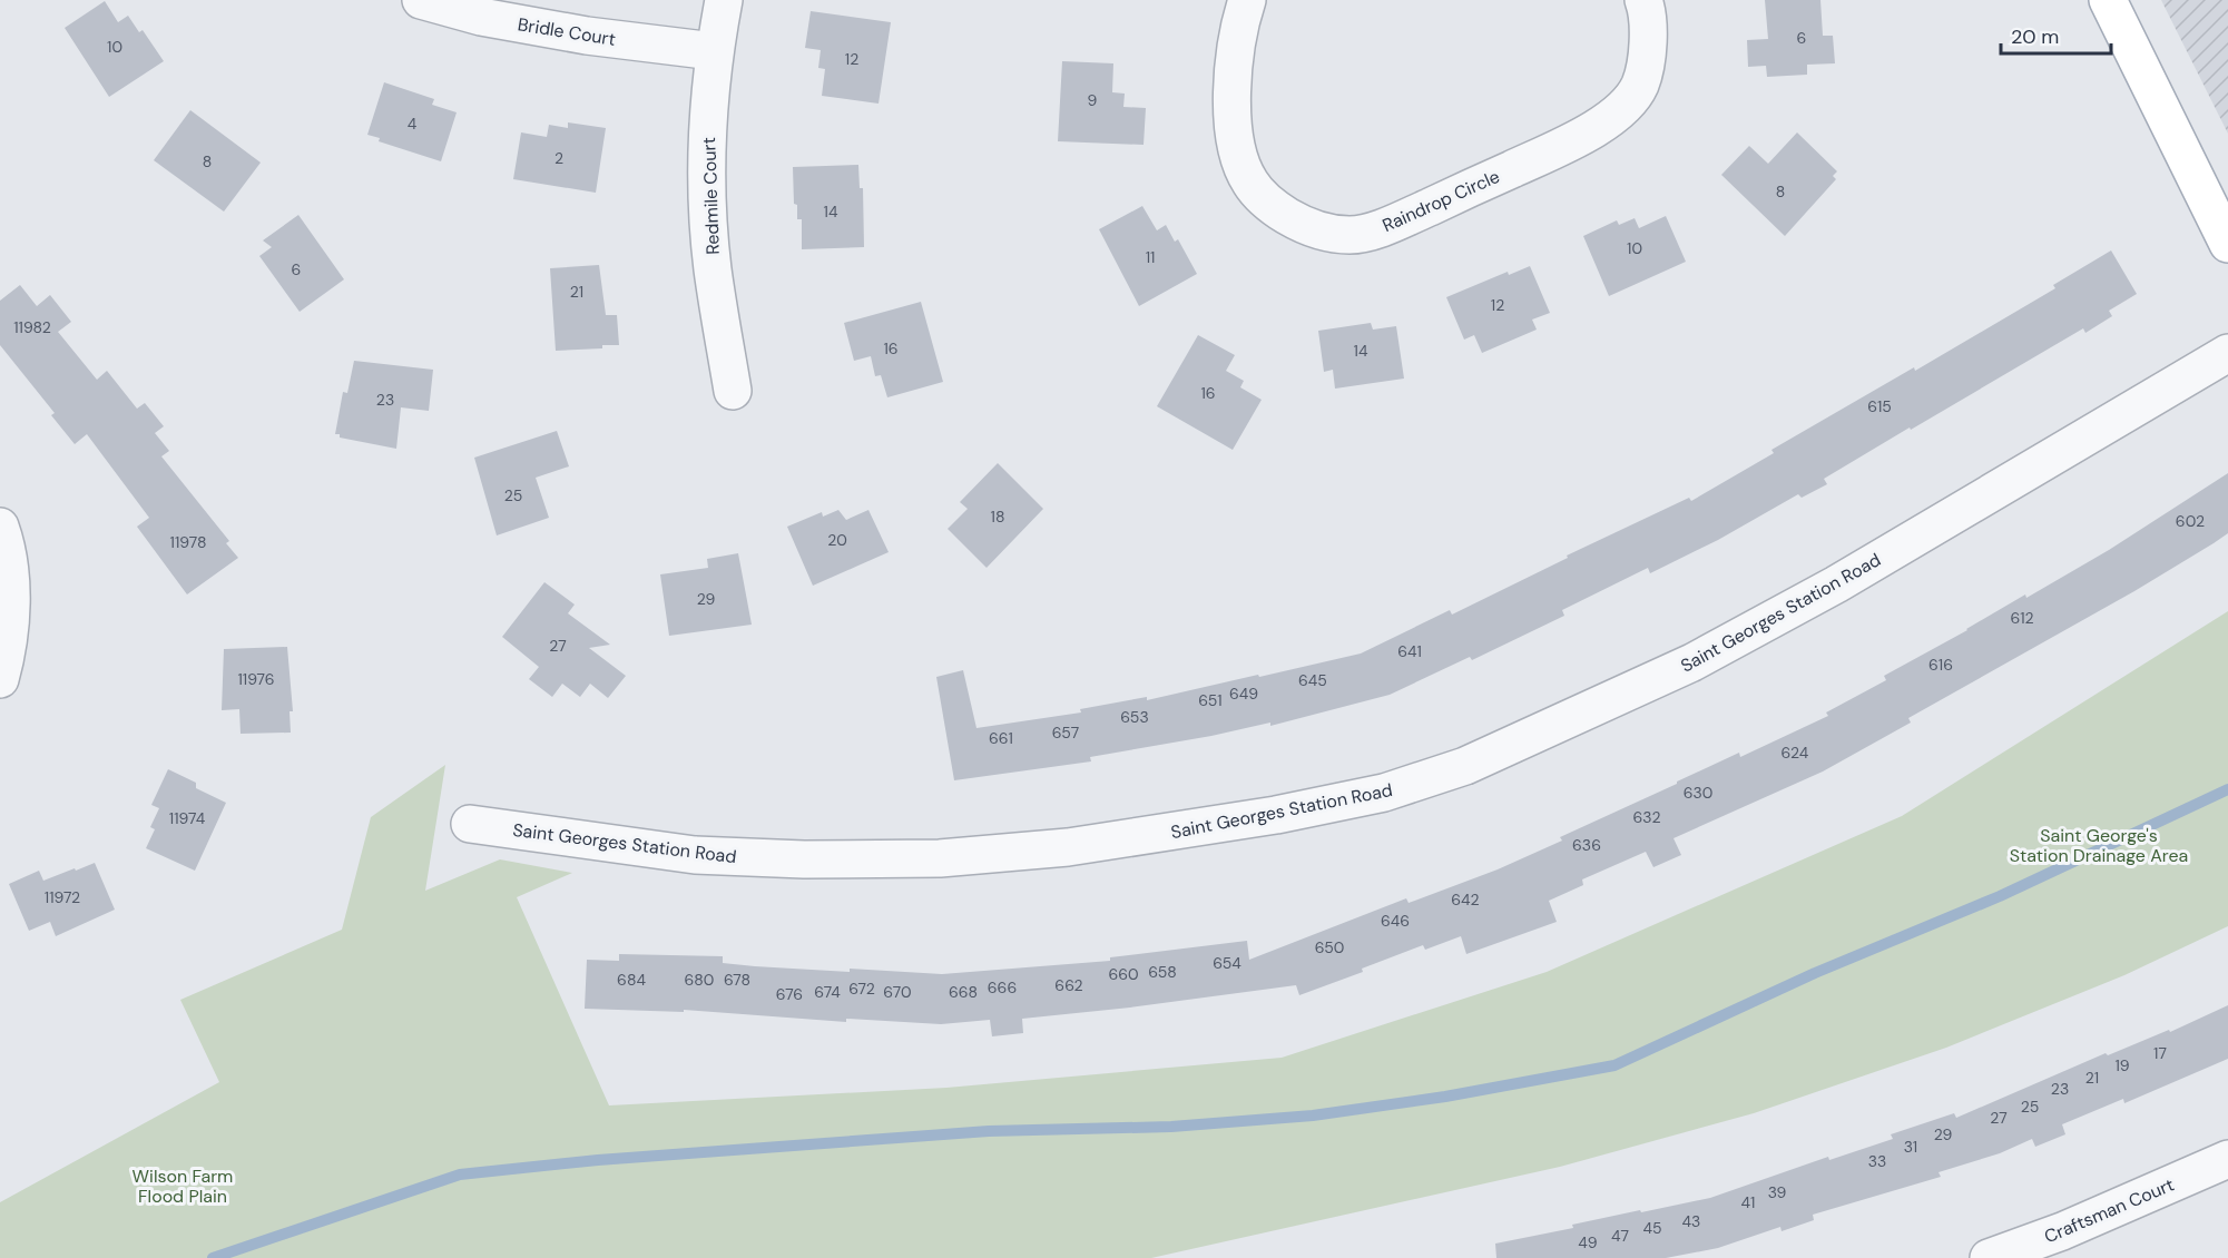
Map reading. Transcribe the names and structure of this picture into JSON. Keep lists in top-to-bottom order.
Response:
{
  "streets": {
    "street": [
      "Bridle Court",
      "Redmile Court",
      "Raindrop Circle",
      "Saint Georges Station Road",
      "Craftsman Court"
    ]
  },
  "crossings": [
    ["Bridle Court", "Redmile Court"]
  ],
  "parks": ["Saint George's Station Drainage Area", "Wilson Farm Flood Plain"],
  "house_numbers": [
    "6",
    "10",
    "12",
    "9",
    "4",
    "2",
    "8",
    "8",
    "14",
    "10",
    "11",
    "6",
    "21",
    "12",
    "11982",
    "16",
    "14",
    "16",
    "23",
    "615",
    "25",
    "18",
    "602",
    "20",
    "11978",
    "29",
    "612",
    "27",
    "641",
    "616",
    "11976",
    "645",
    "649",
    "651",
    "653",
    "657",
    "661",
    "624",
    "630",
    "632",
    "11974",
    "636",
    "11972",
    "642",
    "646",
    "650",
    "654",
    "658",
    "660",
    "684",
    "680",
    "678",
    "662",
    "666",
    "672",
    "674",
    "670",
    "668",
    "676",
    "17",
    "19",
    "21",
    "23",
    "25",
    "27",
    "29",
    "31",
    "33",
    "39",
    "41",
    "43",
    "45",
    "47",
    "49"
  ],
  "scale_bar": "20 m"
}
